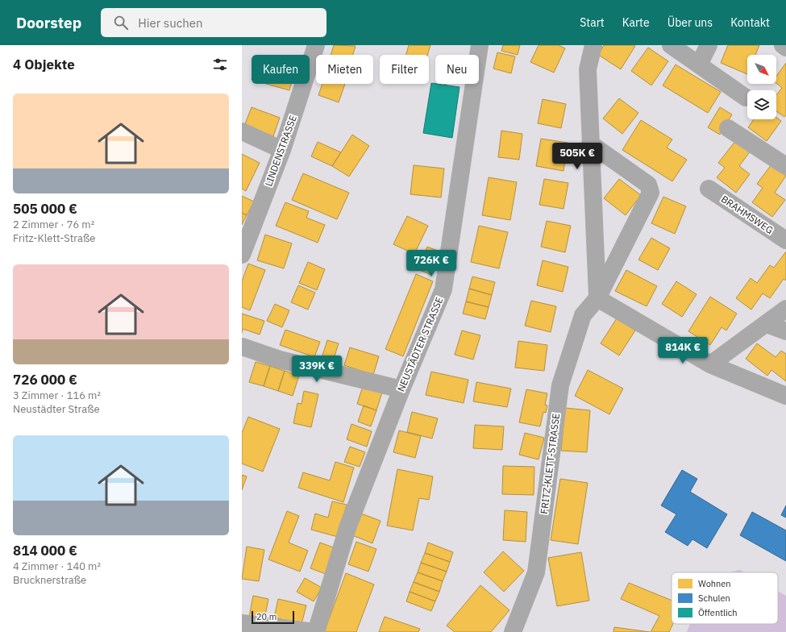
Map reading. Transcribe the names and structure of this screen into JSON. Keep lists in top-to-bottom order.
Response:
{
  "streets": {
    "street": [
      "LINDENSTRASSE",
      "BRAHMSWEG",
      "NEUSTÄDTER STRASSE",
      "FRITZ-KLETT-STRASSE"
    ]
  },
  "legend": ["Wohnen", "Schulen", "Öffentlich"],
  "scale_bar": "20 m",
  "north": "bottom right",
  "page": {
    "header": "Doorstep",
    "search": "Hier suchen",
    "nav": [
      "Start",
      "Karte",
      "Über uns",
      "Kontakt"
    ],
    "heading": "4 Objekte",
    "chip": [
      "Kaufen",
      "Mieten",
      "Filter",
      "Neu"
    ],
    "list": [
      {
        "name": "505 000 €",
        "note": "2 Zimmer · 76 m² · Fritz-Klett-Straße"
      },
      {
        "name": "726 000 €",
        "note": "3 Zimmer · 116 m² · Neustädter Straße"
      },
      {
        "name": "814 000 €",
        "note": "4 Zimmer · 140 m² · Brucknerstraße"
      }
    ],
    "price": [
      "505K €",
      "726K €",
      "814K €",
      "339K €"
    ],
    "scale": "20 m"
  }
}
